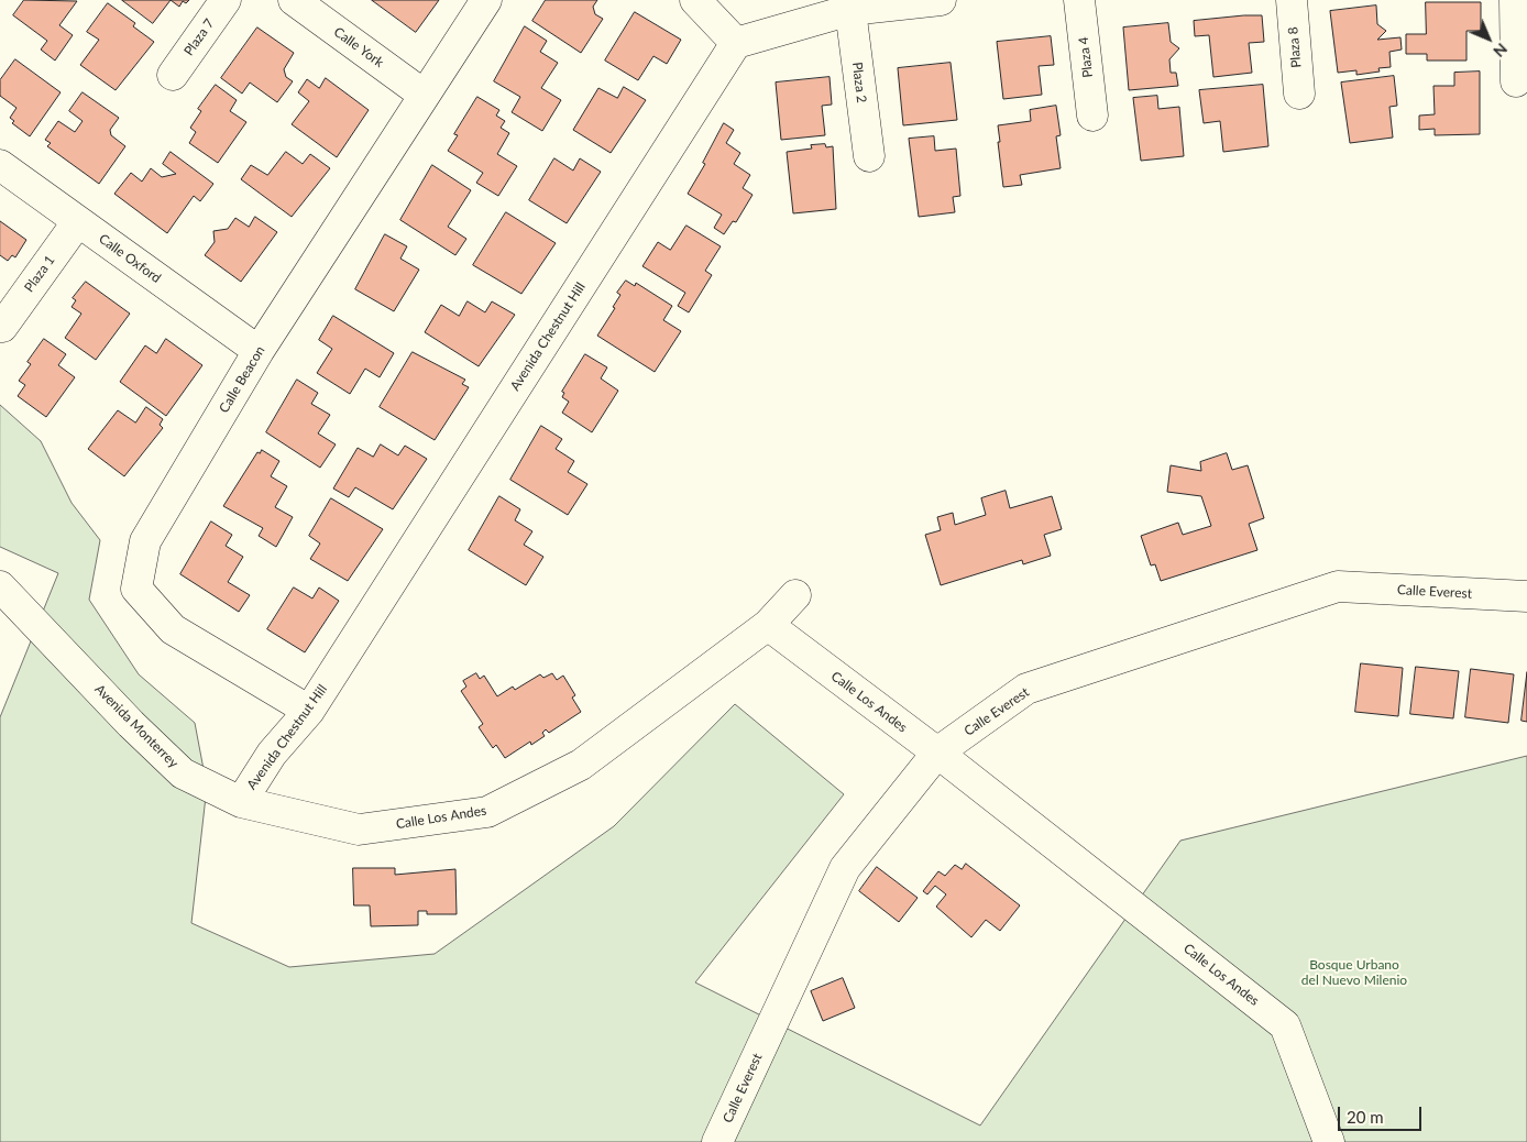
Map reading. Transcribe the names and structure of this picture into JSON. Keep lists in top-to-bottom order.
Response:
{
  "streets": {
    "street": [
      "Plaza 7",
      "Calle York",
      "Plaza 8",
      "Plaza 4",
      "Plaza 2",
      "Calle Oxford",
      "Plaza 1",
      "Avenida Chestnut Hill",
      "Calle Beacon",
      "Calle Everest",
      "Calle Los Andes",
      "Avenida Monterrey"
    ]
  },
  "crossings": [
    ["Calle York", "Calle Beacon"],
    ["Calle Oxford", "Plaza 1"],
    ["Calle Oxford", "Calle Beacon"],
    ["Avenida Chestnut Hill", "Calle Beacon"],
    ["Avenida Chestnut Hill", "Avenida Monterrey"],
    ["Calle Everest", "Calle Los Andes"],
    ["Calle Los Andes", "Avenida Monterrey"]
  ],
  "parks": ["Bosque Urbano del Nuevo Milenio"],
  "scale_bar": "20 m",
  "north": "bottom right"
}
